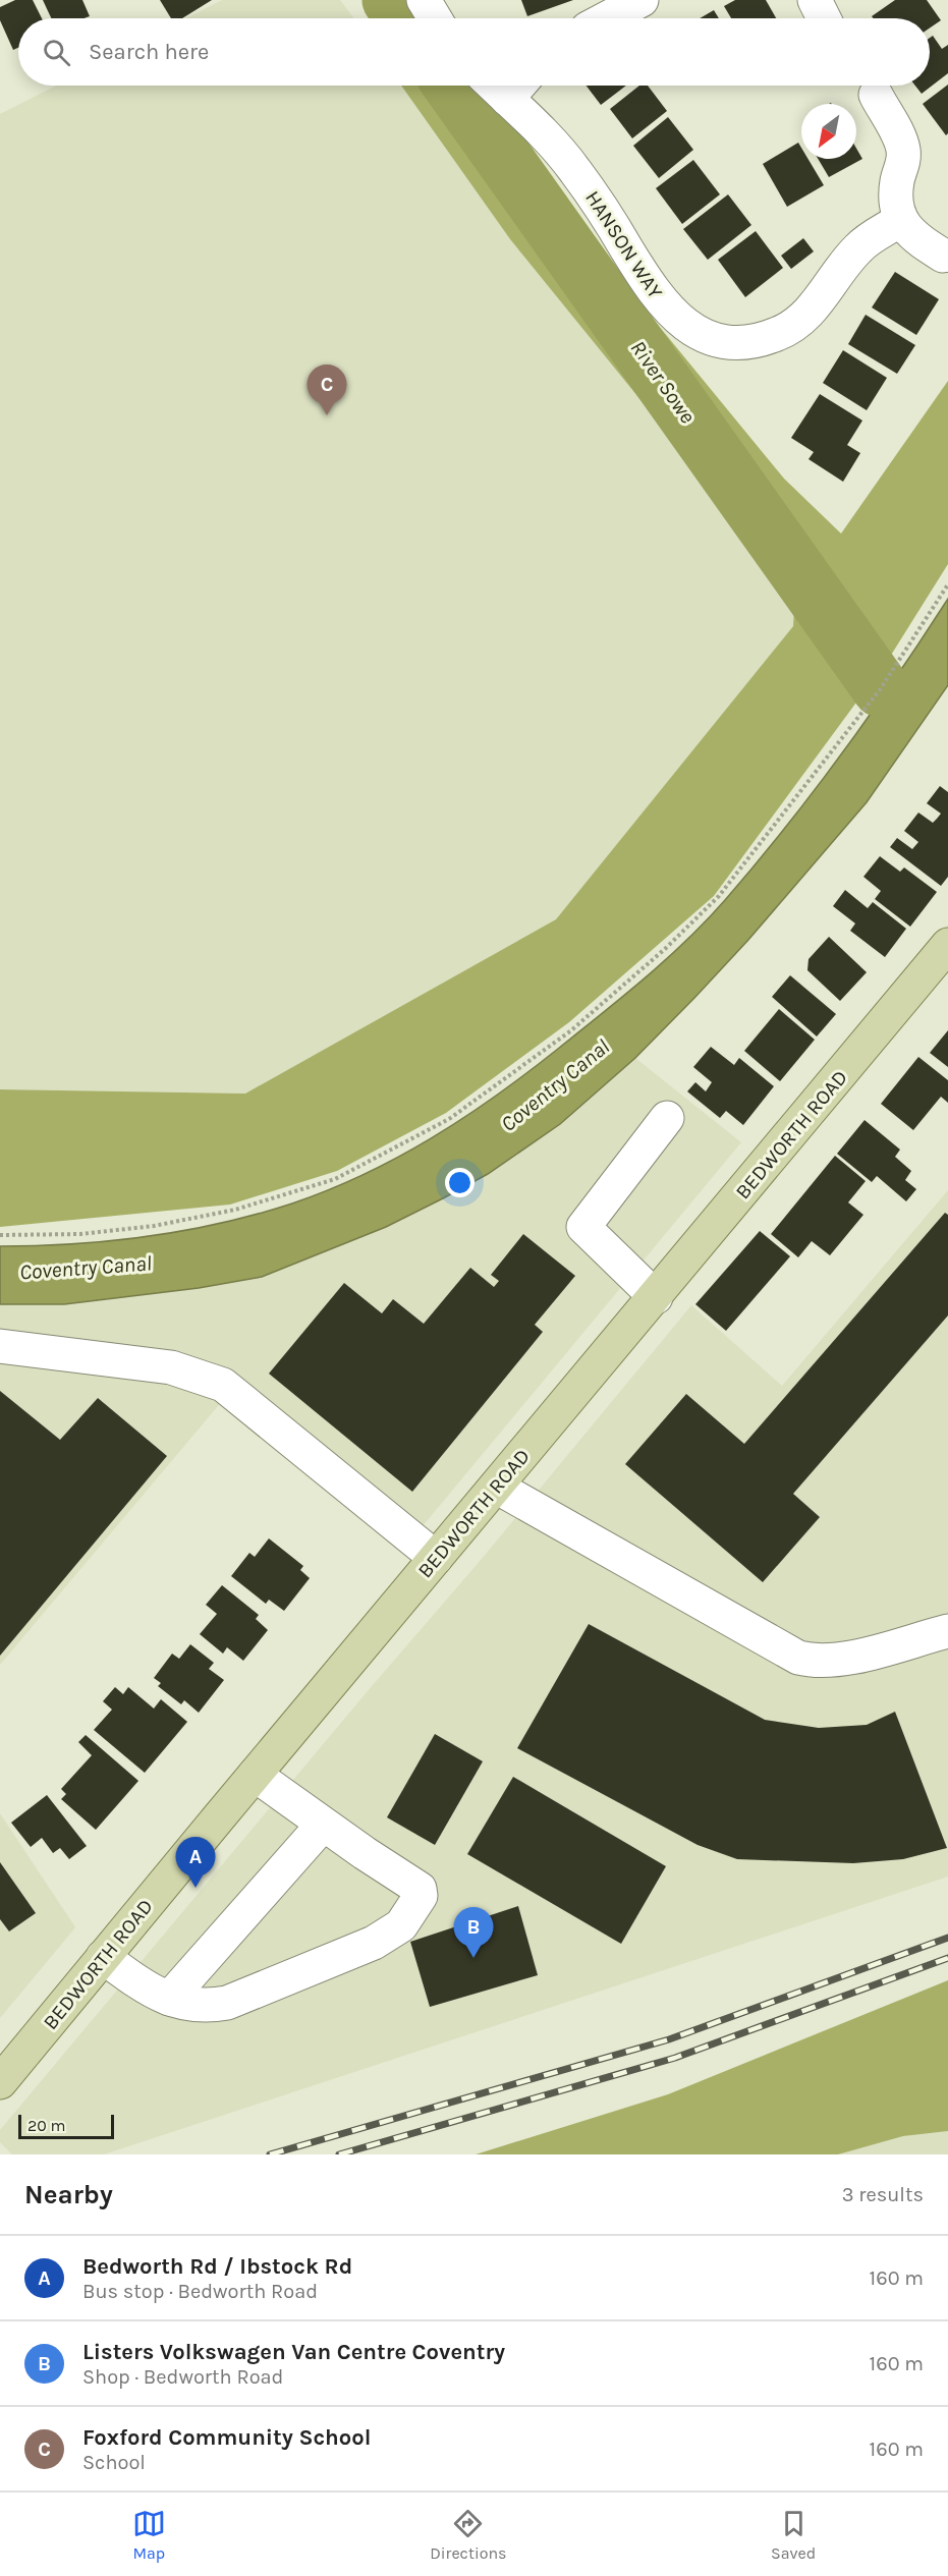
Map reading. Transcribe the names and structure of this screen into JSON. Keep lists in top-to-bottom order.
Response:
{
  "streets": {
    "main road": ["BEDWORTH ROAD"],
    "street": ["HANSON WAY"]
  },
  "water": ["River Sowe", "Coventry Canal"],
  "scale_bar": "20 m",
  "north": "bottom left",
  "page": {
    "search": "Search here",
    "pins": ["C", "A", "B"],
    "scale": "20 m",
    "heading": ["Nearby", "3 results"],
    "list": [
      {
        "mark": "A",
        "name": "Bedworth Rd / Ibstock Rd",
        "note": "Bus stop · Bedworth Road",
        "value": "160 m"
      },
      {
        "mark": "B",
        "name": "Listers Volkswagen Van Centre Coventry",
        "note": "Shop · Bedworth Road",
        "value": "160 m"
      },
      {
        "mark": "C",
        "name": "Foxford Community School",
        "note": "School",
        "value": "160 m"
      }
    ],
    "nav": ["Map", "Directions", "Saved"]
  }
}
